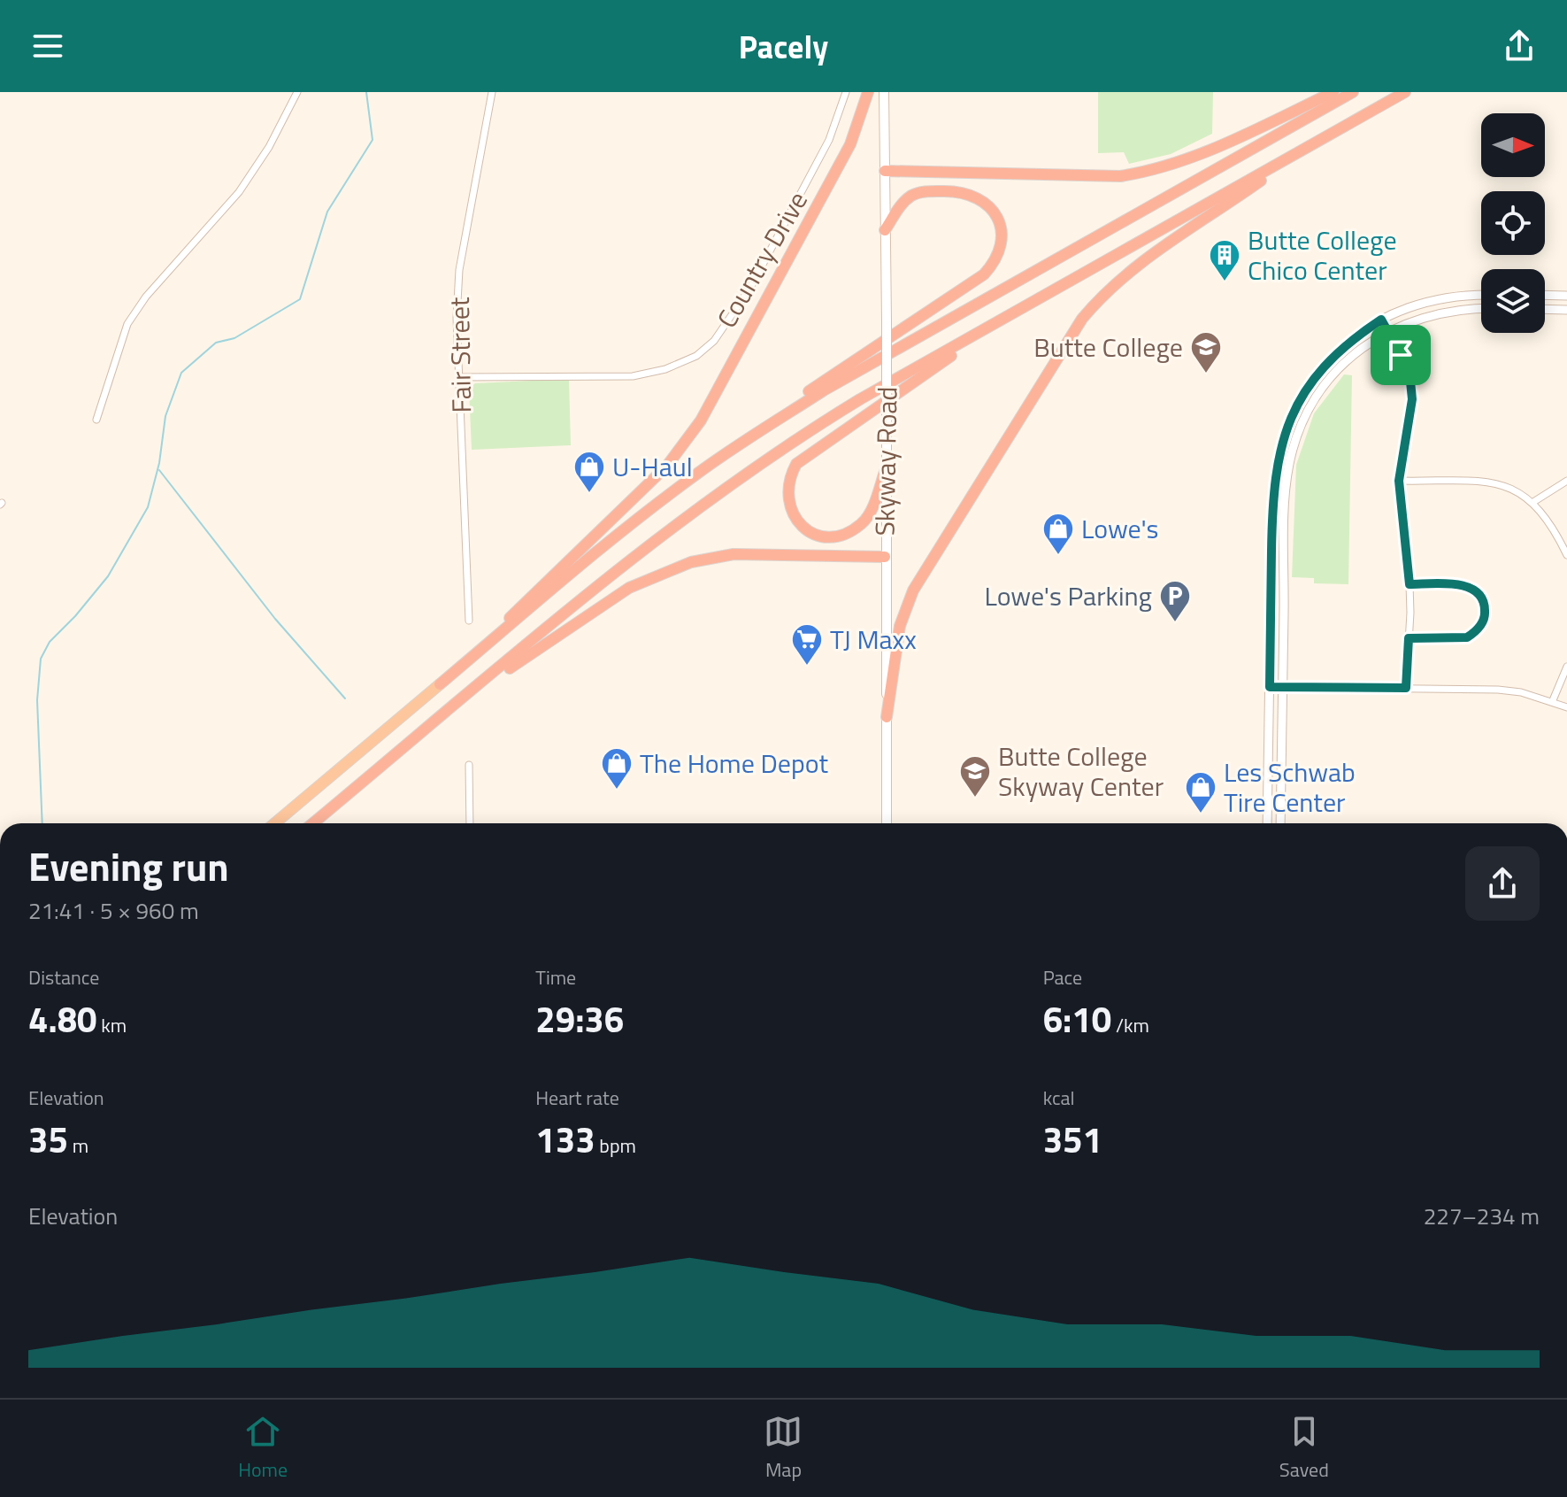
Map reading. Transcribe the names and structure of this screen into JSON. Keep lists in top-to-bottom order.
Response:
{
  "streets": {
    "main road": ["Skyway Road"],
    "street": ["Country Drive", "Fair Street"]
  },
  "crossings": [
    ["Country Drive", "Fair Street"]
  ],
  "places": {
    "building": ["Butte College Chico Center"],
    "school or university": ["Butte College", "Butte College Skyway Center"],
    "shop": [
      "U-Haul",
      "Lowe's",
      "The Home Depot",
      "Les Schwab Tire Center"
    ],
    "parking": ["Lowe's Parking"],
    "supermarket": ["TJ Maxx"]
  },
  "north": "right",
  "page": {
    "header": "Pacely",
    "heading": ["Evening run", "21:41 · 5 × 960 m"],
    "stats": [
      ["Distance", "4.80 km"],
      ["Time", "29:36"],
      ["Pace", "6:10 /km"],
      ["Elevation", "35 m"],
      ["Heart rate", "133 bpm"],
      ["kcal", "351"]
    ],
    "chart": ["Elevation", "227–234 m"],
    "tabs": ["Home", "Map", "Saved"]
  }
}
